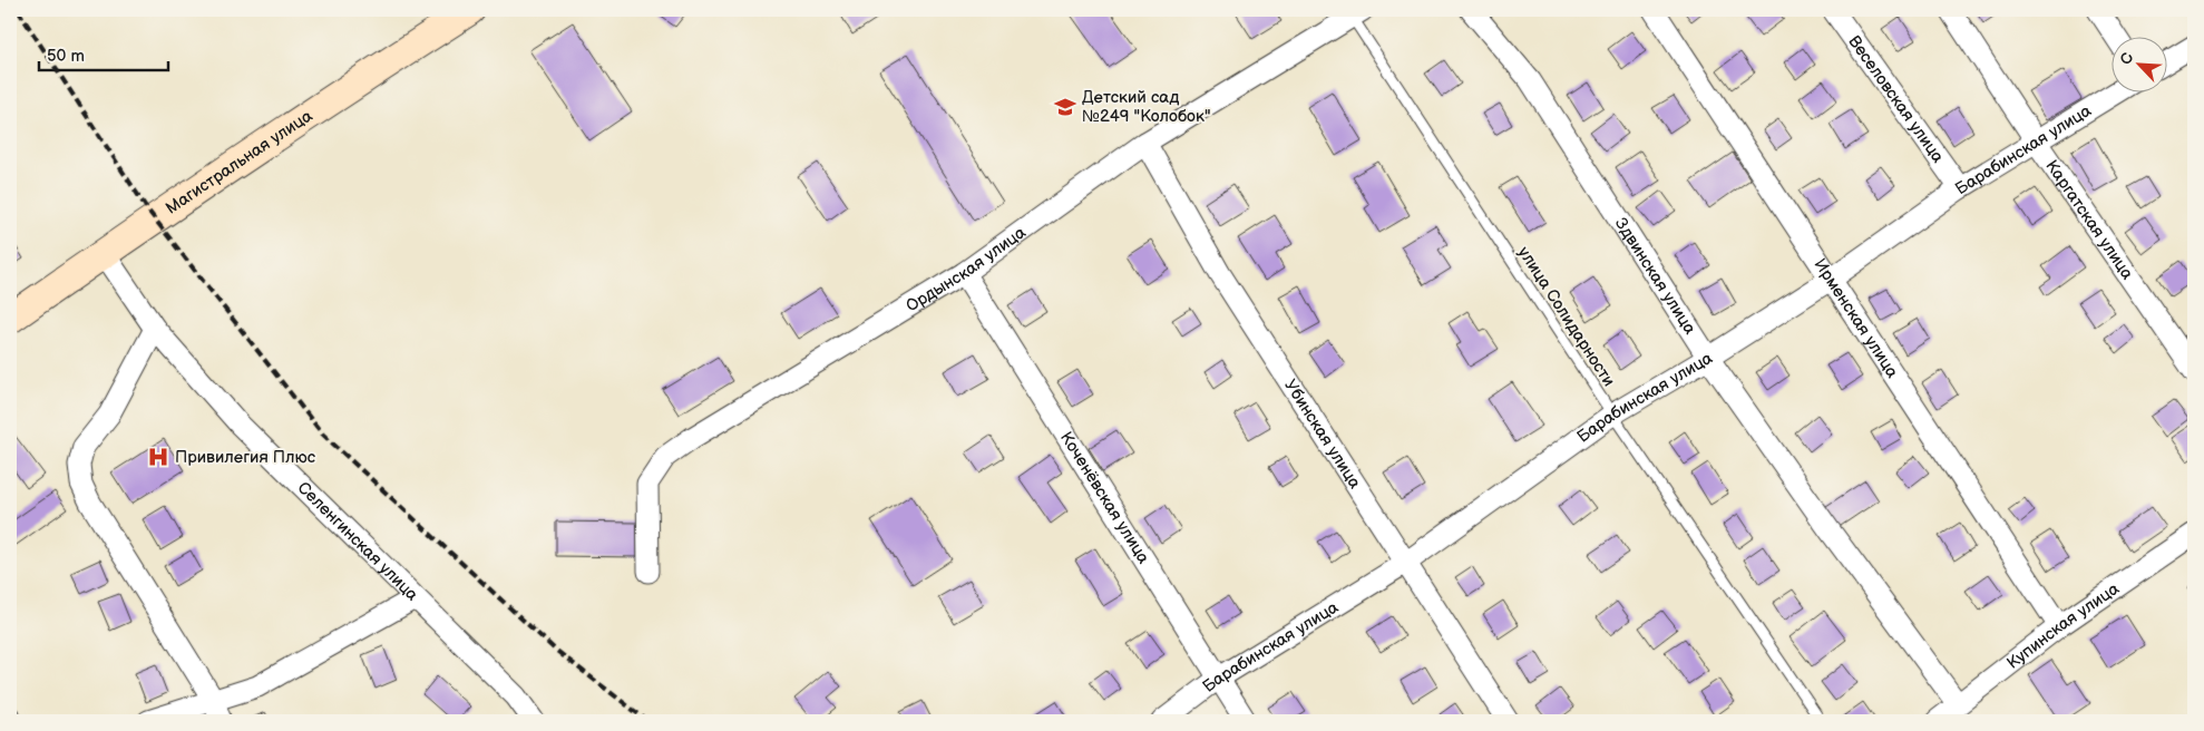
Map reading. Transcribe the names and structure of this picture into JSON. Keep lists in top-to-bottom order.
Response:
{
  "streets": {
    "main road": ["Магистральная улица"],
    "street": [
      "Веселовская улица",
      "Барабинская улица",
      "Каргатская улица",
      "Ордынская улица",
      "Здвинская улица",
      "Ирменская улица",
      "Убинская улица",
      "Коченёвская улица",
      "Селенгинская улица",
      "Купинская улица"
    ],
    "lane": ["улица Солидарности"]
  },
  "crossings": [
    ["Веселовская улица", "Барабинская улица"],
    ["Барабинская улица", "Каргатская улица"],
    ["Барабинская улица", "Здвинская улица"],
    ["Барабинская улица", "улица Солидарности"],
    ["Барабинская улица", "Ирменская улица"],
    ["Барабинская улица", "Убинская улица"],
    ["Барабинская улица", "Коченёвская улица"],
    ["Магистральная улица", "Селенгинская улица"],
    ["Ордынская улица", "улица Солидарности"],
    ["Ордынская улица", "Убинская улица"],
    ["Ордынская улица", "Коченёвская улица"],
    ["Здвинская улица", "Купинская улица"],
    ["Ирменская улица", "Купинская улица"]
  ],
  "places": {
    "school or university": ["Детский сад №249 \"Колобок\""],
    "hospital": ["Привилегия Плюс"]
  },
  "scale_bar": "50 m",
  "north": "top left"
}
